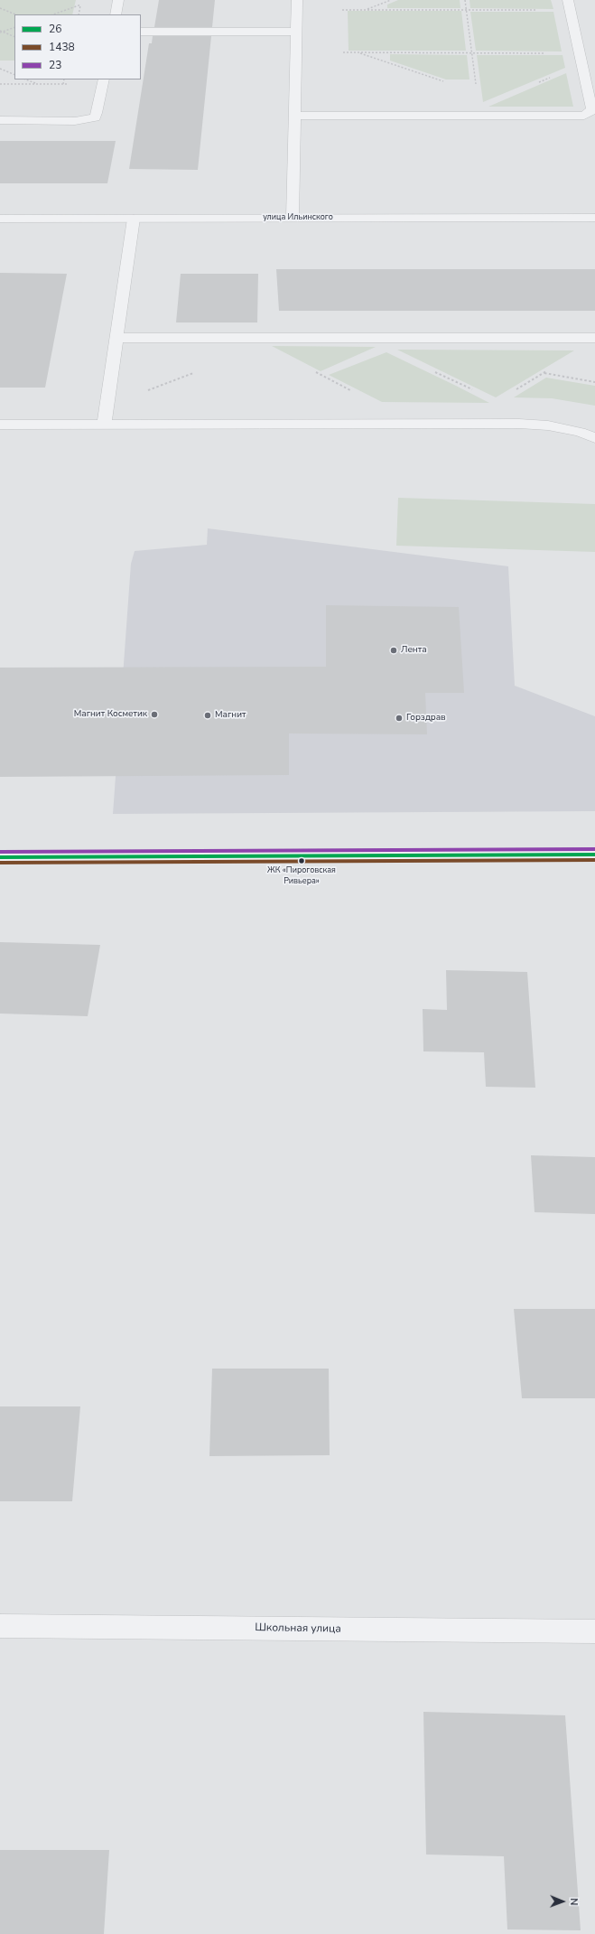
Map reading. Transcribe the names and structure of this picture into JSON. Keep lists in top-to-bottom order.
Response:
{
  "streets": {
    "street": ["улица Ильинского", "Школьная улица"]
  },
  "places": [
    "Лента",
    "Магнит Косметик",
    "Магнит",
    "Горздрав",
    "ЖК «Пироговская Ривьера»"
  ],
  "lines": ["transit line 23", "transit line 26", "transit line 1438"],
  "legend": ["26", "1438", "23"],
  "north": "right"
}
